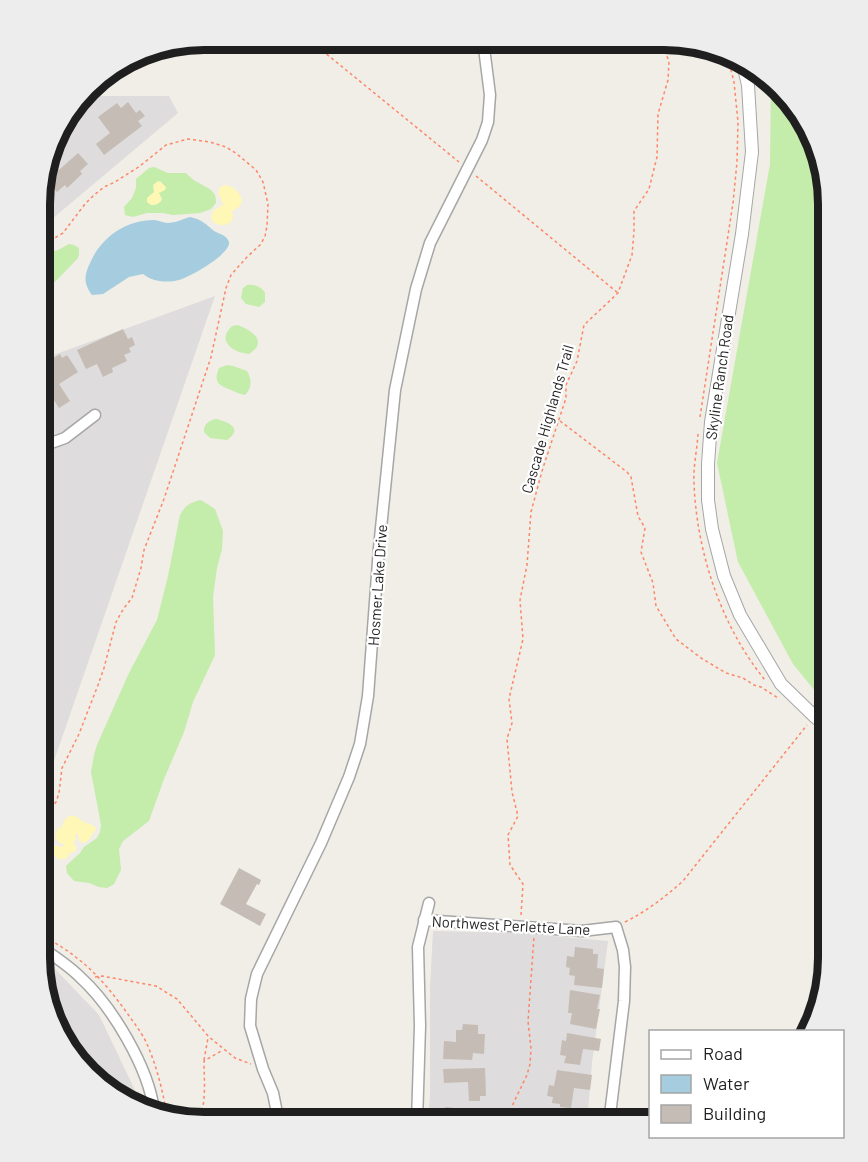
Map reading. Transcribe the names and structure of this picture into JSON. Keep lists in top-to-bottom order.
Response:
{
  "streets": {
    "street": ["Skyline Ranch Road", "Hosmer Lake Drive", "Northwest Perlette Lane"],
    "path": ["Cascade Highlands Trail"]
  },
  "crossings": [
    ["Cascade Highlands Trail", "Northwest Perlette Lane"]
  ],
  "legend": ["Road", "Water", "Building"]
}
